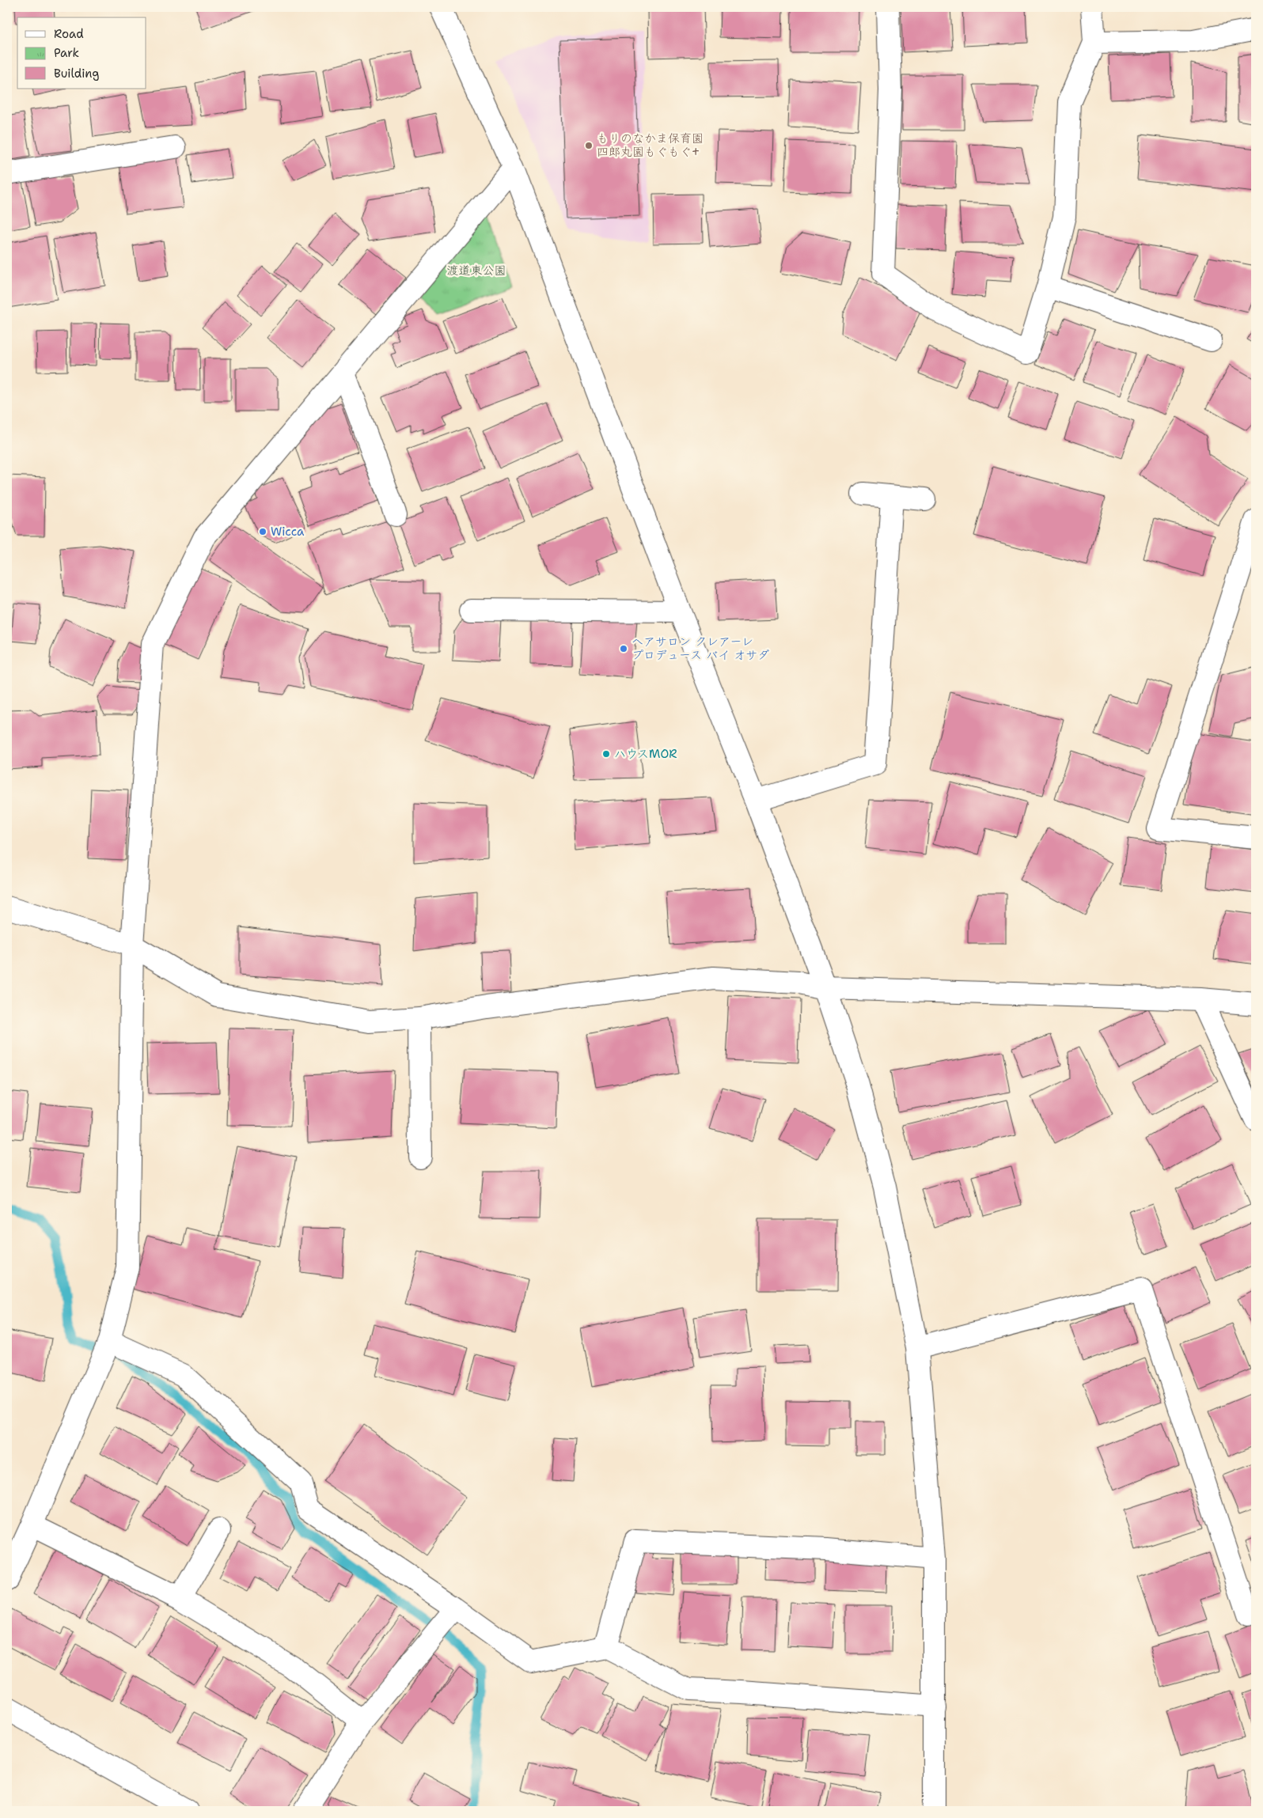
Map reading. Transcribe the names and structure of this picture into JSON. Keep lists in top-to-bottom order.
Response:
{
  "parks": ["渡道東公園"],
  "places": [
    "もりのなかま保育園 四郎丸園もぐもぐ+",
    "Wicca",
    "ヘアサロン クレアーレ プロデュース バイ オサダ",
    "ハウスMOR"
  ],
  "legend": ["Road", "Park", "Building"]
}
